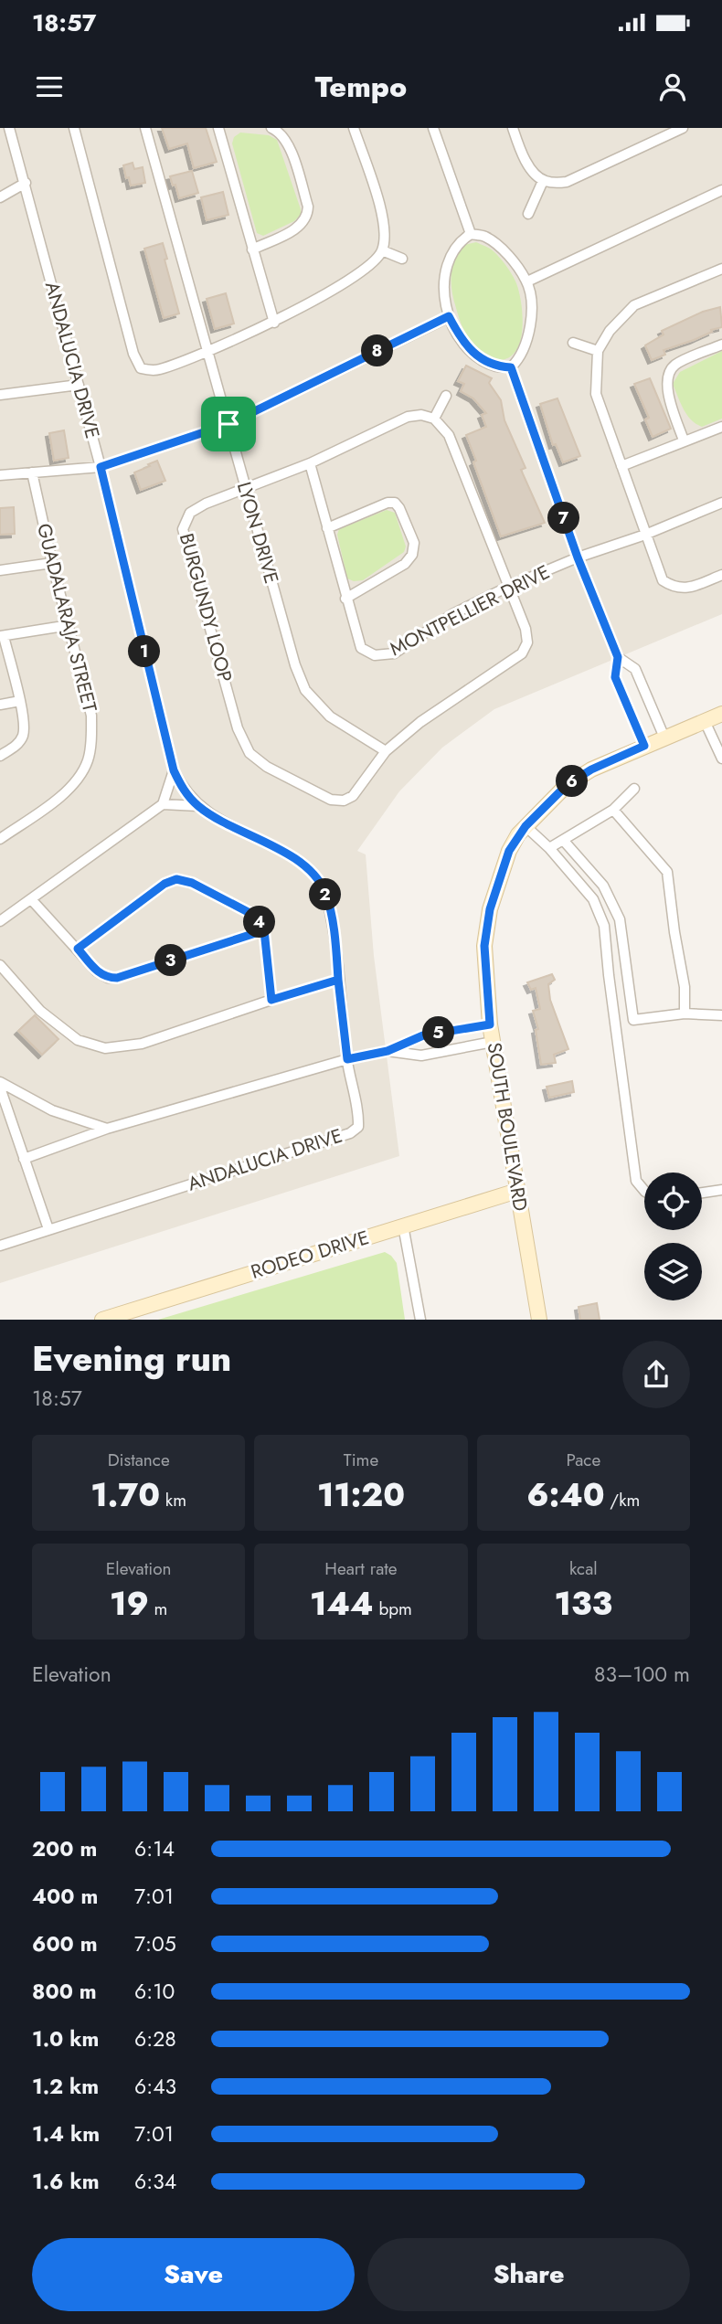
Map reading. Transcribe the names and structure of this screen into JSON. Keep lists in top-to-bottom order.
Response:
{
  "streets": {
    "main road": ["SOUTH BOULEVARD", "RODEO DRIVE"],
    "street": [
      "ANDALUCIA DRIVE",
      "LYON DRIVE",
      "BURGUNDY LOOP",
      "MONTPELLIER DRIVE",
      "GUADALARAJA STREET"
    ]
  },
  "crossings": [
    ["LYON DRIVE", "BURGUNDY LOOP"],
    ["BURGUNDY LOOP", "MONTPELLIER DRIVE"],
    ["SOUTH BOULEVARD", "RODEO DRIVE"]
  ],
  "page": {
    "status": "18:57",
    "header": "Tempo",
    "pins": [
      "8",
      "7",
      "1",
      "6",
      "2",
      "4",
      "3",
      "5"
    ],
    "heading": ["Evening run", "18:57"],
    "stats": [
      ["Distance", "1.70 km"],
      ["Time", "11:20"],
      ["Pace", "6:40 /km"],
      ["Elevation", "19 m"],
      ["Heart rate", "144 bpm"],
      ["kcal", "133"]
    ],
    "chart": ["Elevation", "83–100 m"],
    "list": [
      {
        "name": "200 m",
        "note": "6:14"
      },
      {
        "name": "400 m",
        "note": "7:01"
      },
      {
        "name": "600 m",
        "note": "7:05"
      },
      {
        "name": "800 m",
        "note": "6:10"
      },
      {
        "name": "1.0 km",
        "note": "6:28"
      },
      {
        "name": "1.2 km",
        "note": "6:43"
      },
      {
        "name": "1.4 km",
        "note": "7:01"
      },
      {
        "name": "1.6 km",
        "note": "6:34"
      }
    ],
    "buttons": ["Save", "Share"]
  }
}
